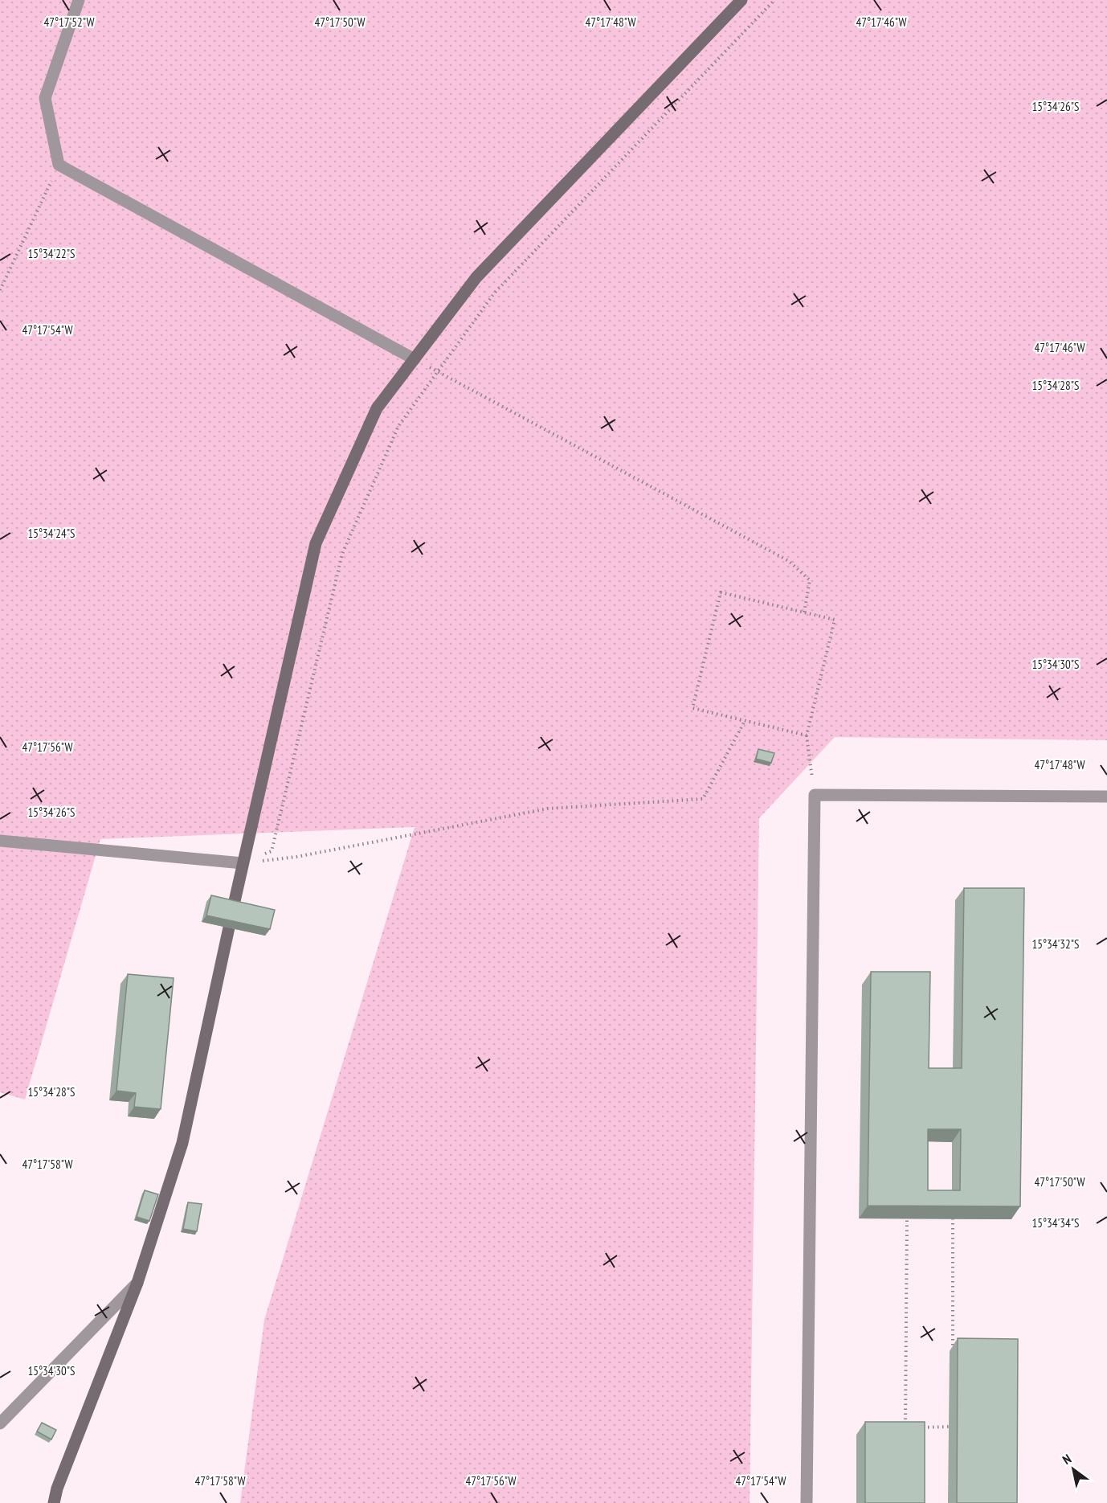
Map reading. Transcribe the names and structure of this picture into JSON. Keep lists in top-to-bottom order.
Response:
{
  "north": "top left",
  "coordinates": [
    "47°17'46\"W",
    "47°17'52\"W",
    "47°17'50\"W",
    "47°17'48\"W",
    "15°34'26\"S",
    "15°34'22\"S",
    "47°17'54\"W",
    "15°34'28\"S",
    "15°34'24\"S",
    "15°34'30\"S",
    "47°17'56\"W",
    "15°34'32\"S",
    "47°17'58\"W",
    "15°34'34\"S"
  ]
}
